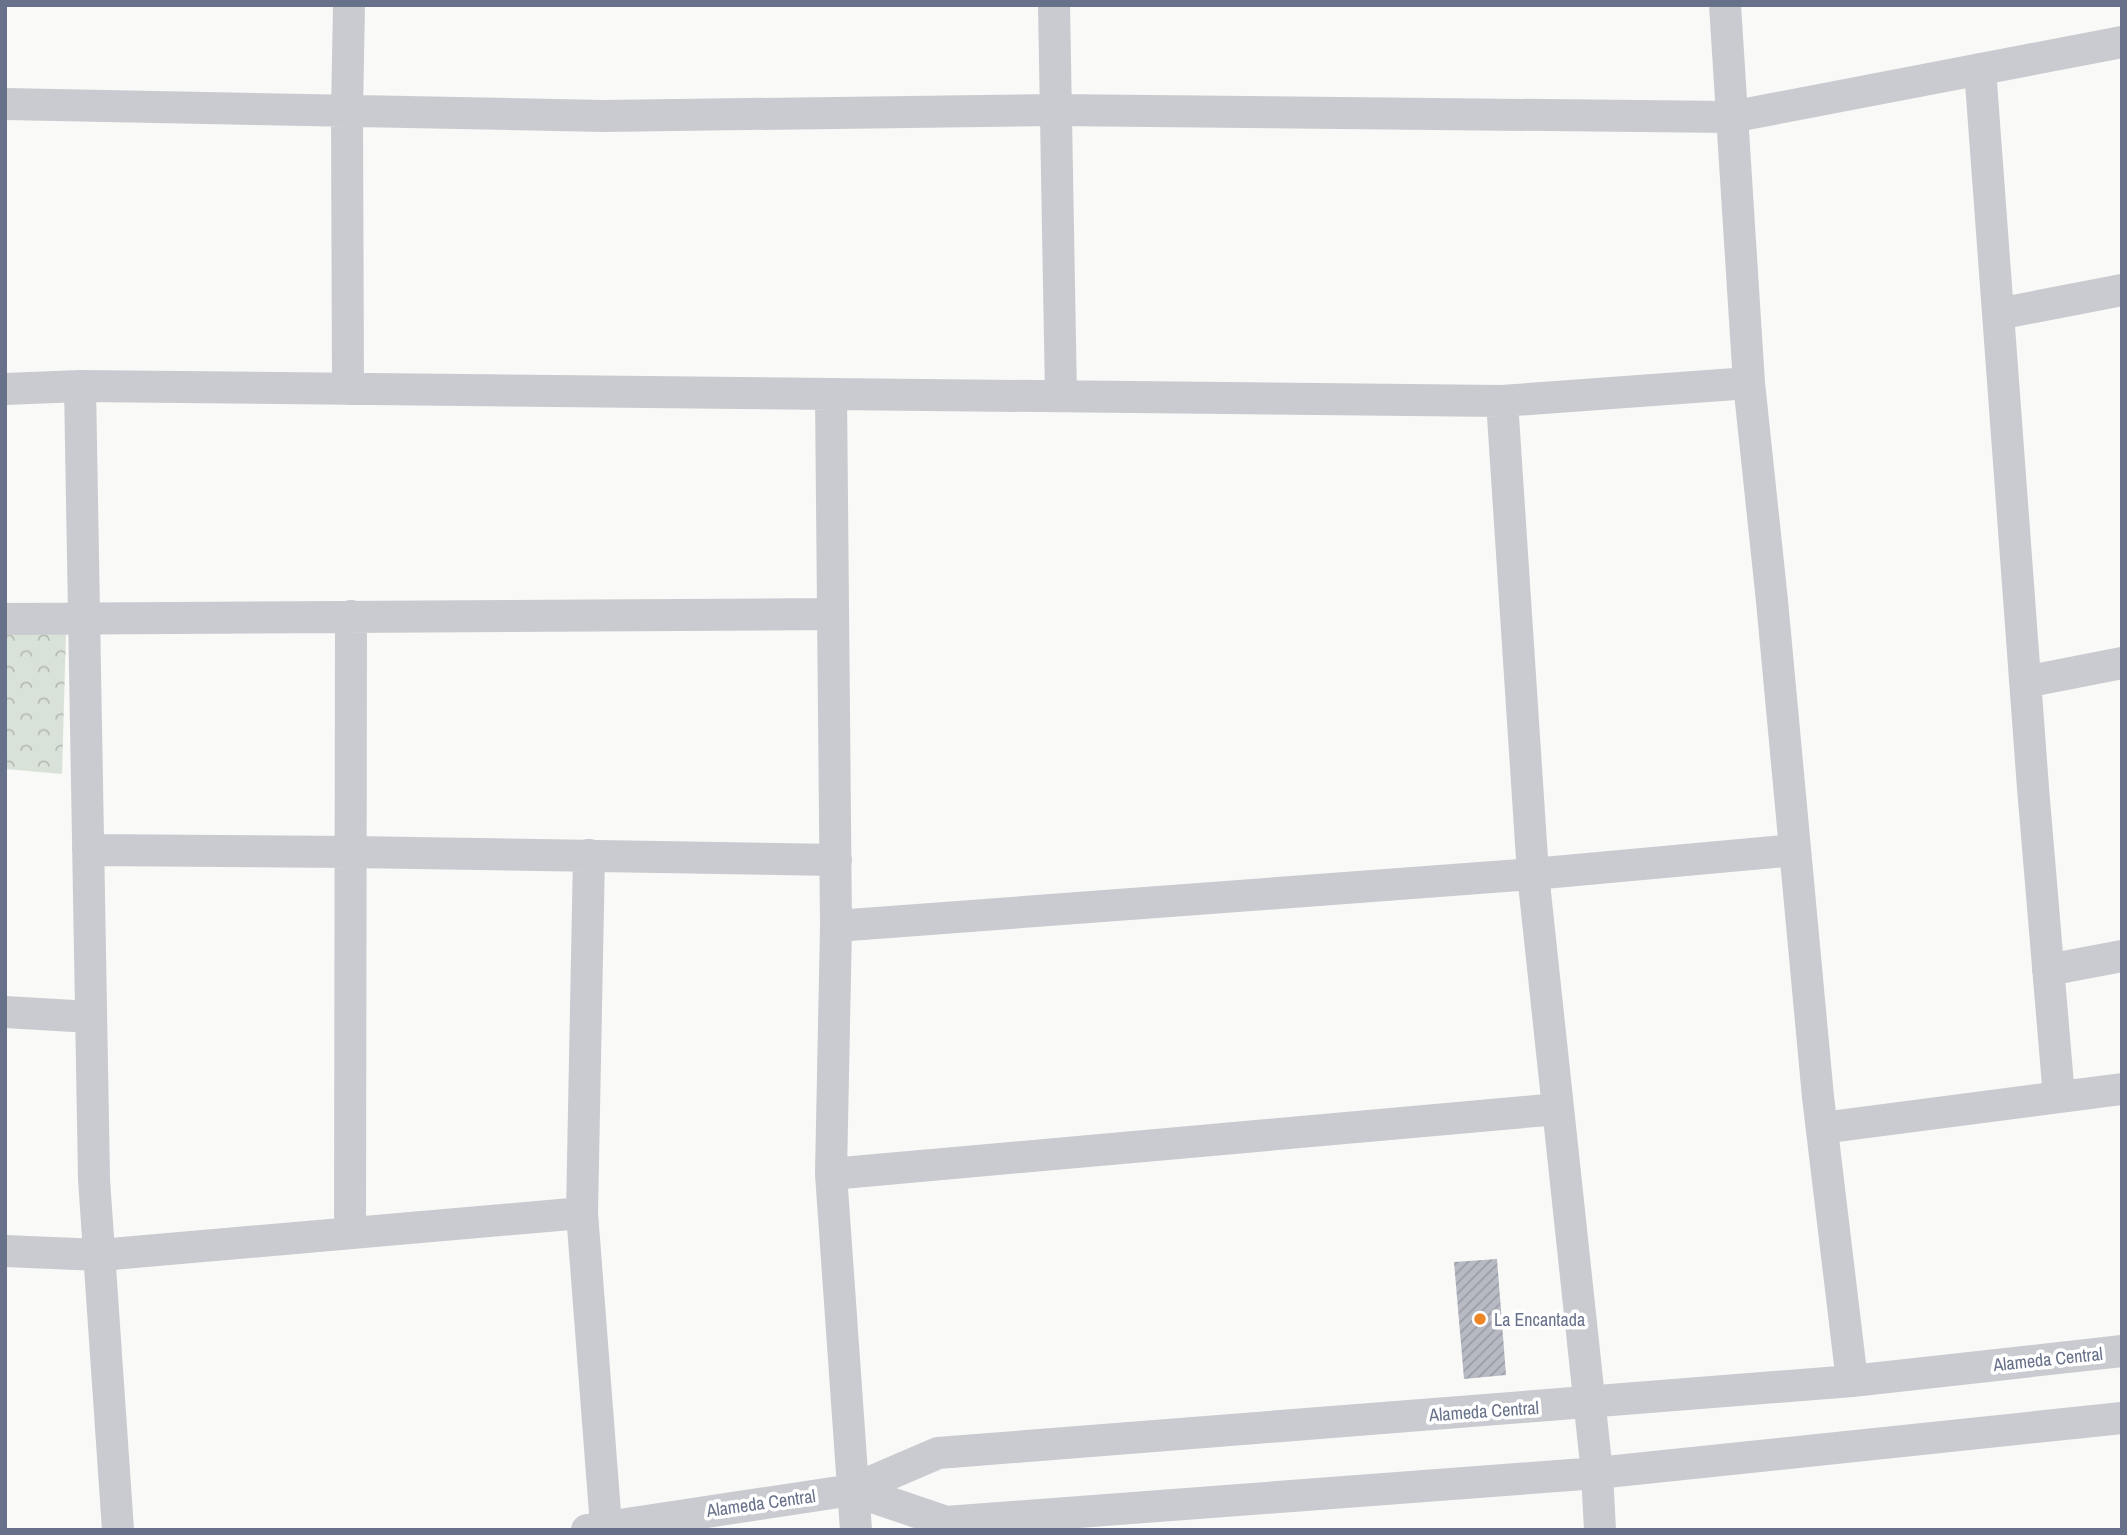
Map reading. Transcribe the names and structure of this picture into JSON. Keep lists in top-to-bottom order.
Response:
{
  "streets": {
    "street": ["Alameda Central"]
  },
  "places": ["La Encantada"]
}
